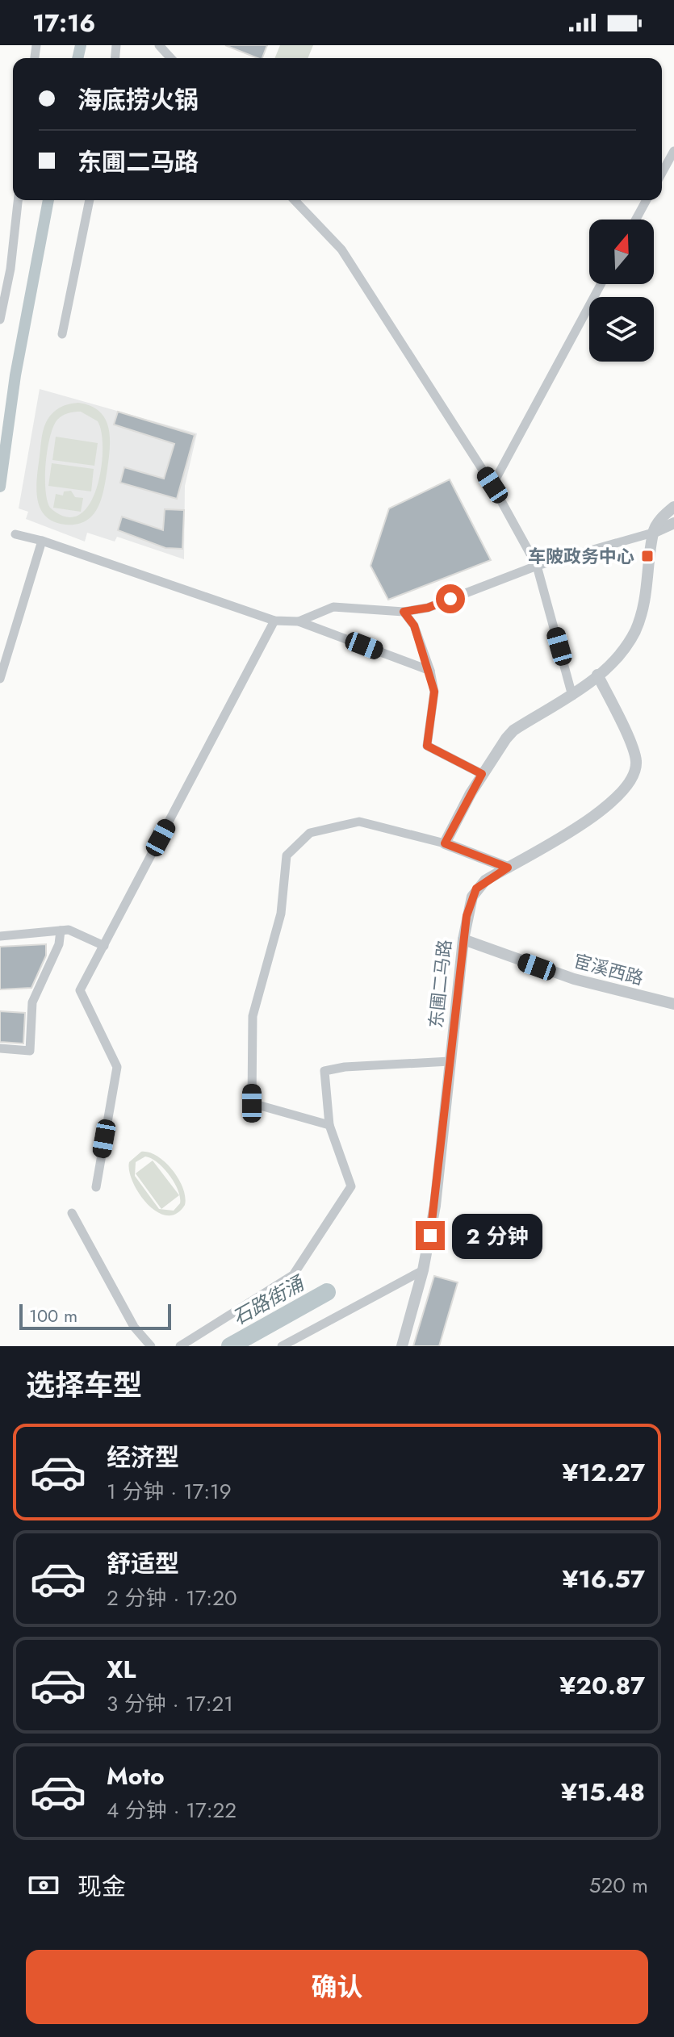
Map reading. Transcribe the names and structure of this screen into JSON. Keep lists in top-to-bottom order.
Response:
{
  "streets": {
    "street": ["宦溪西路", "东圃二马路"]
  },
  "crossings": [
    ["宦溪西路", "东圃二马路"]
  ],
  "water": ["石路街涌"],
  "places": {
    "transit": ["车陂政务中心"]
  },
  "scale_bar": "100 m",
  "north": "top",
  "page": {
    "status": "17:16",
    "banner": ["海底捞火锅", "东圃二马路"],
    "bubble": "2 分钟",
    "scale": "100 m",
    "heading": "选择车型",
    "list": [
      {
        "name": "经济型",
        "note": "1 分钟 · 17:19",
        "value": "¥12.27"
      },
      {
        "name": "舒适型",
        "note": "2 分钟 · 17:20",
        "value": "¥16.57"
      },
      {
        "name": "XL",
        "note": "3 分钟 · 17:21",
        "value": "¥20.87"
      },
      {
        "name": "Moto",
        "note": "4 分钟 · 17:22",
        "value": "¥15.48"
      }
    ],
    "pay": ["现金", "520 m"],
    "buttons": "确认"
  }
}
